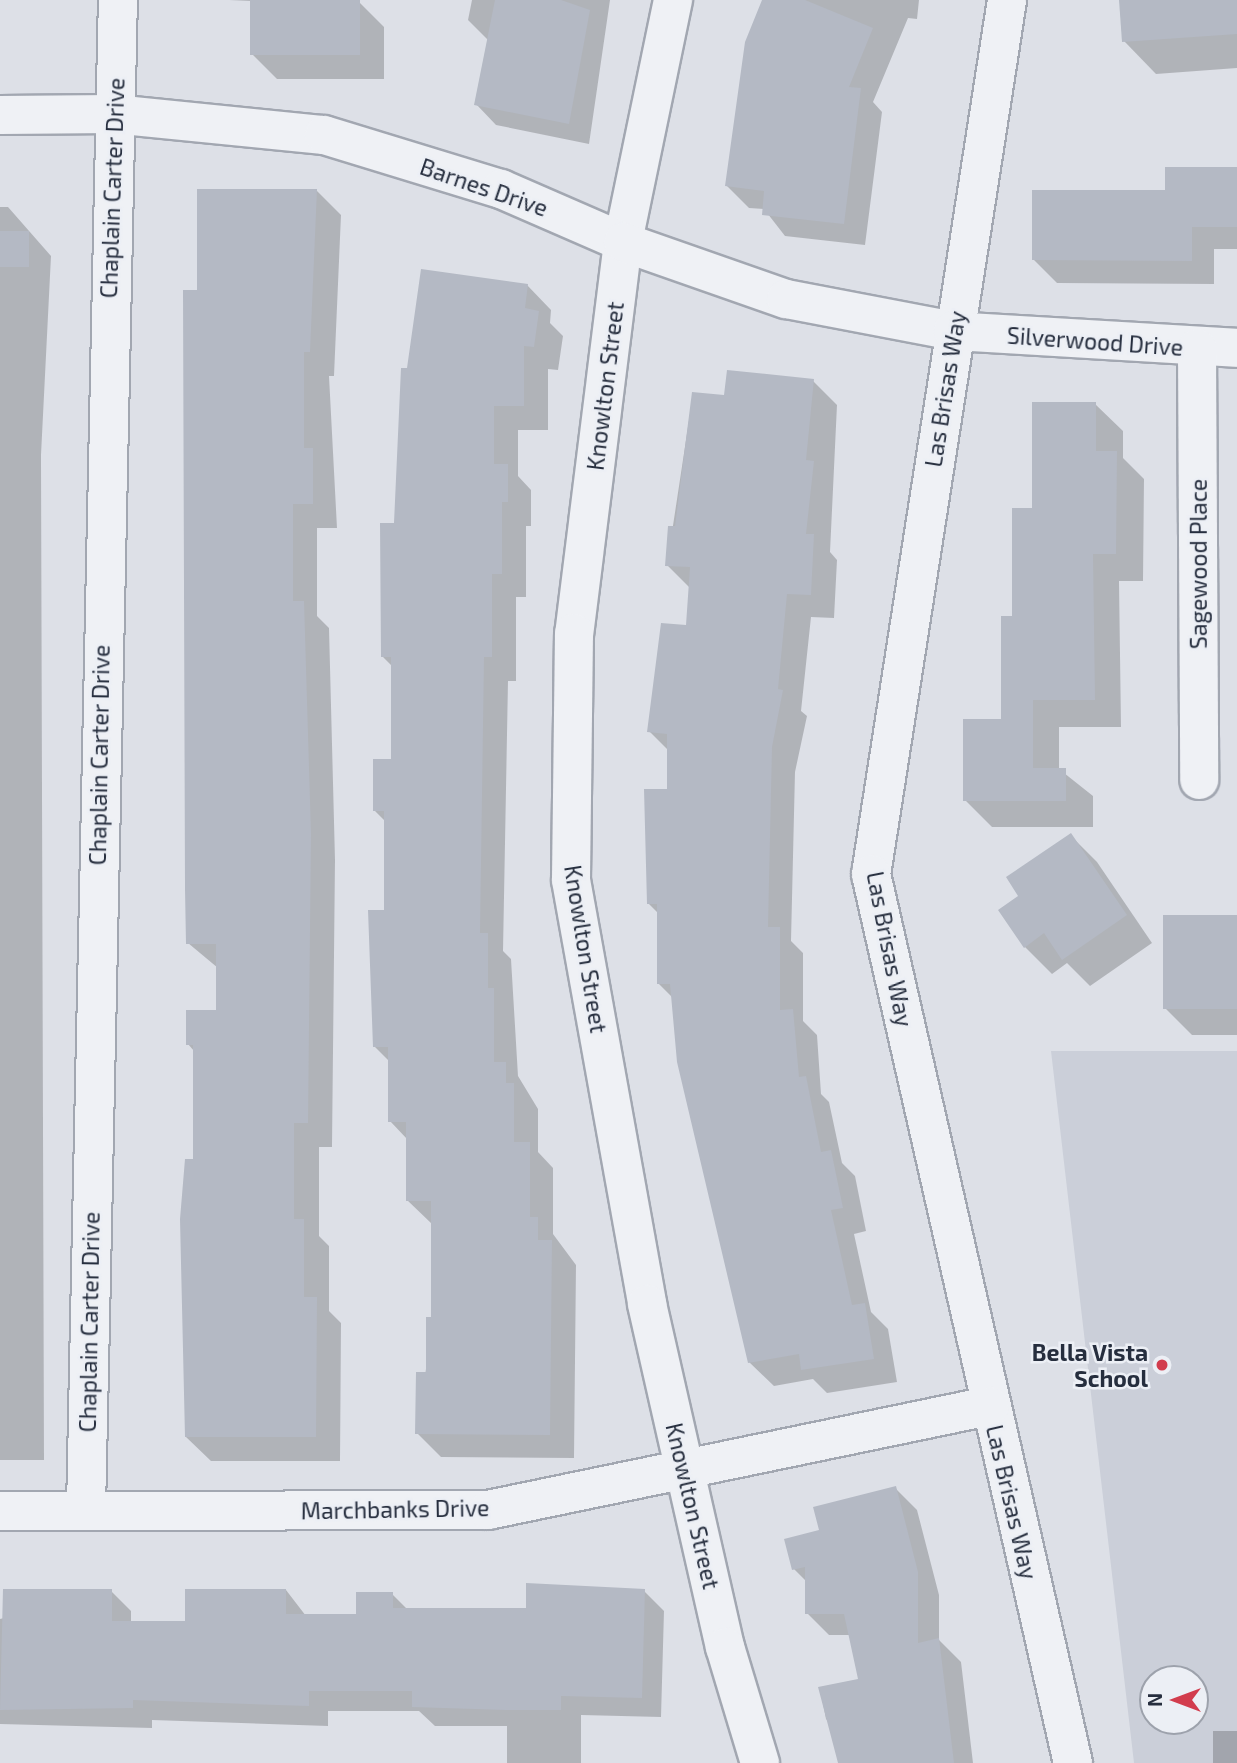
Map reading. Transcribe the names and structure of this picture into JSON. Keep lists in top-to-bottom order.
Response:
{
  "streets": {
    "street": [
      "Barnes Drive",
      "Chaplain Carter Drive",
      "Silverwood Drive",
      "Knowlton Street",
      "Las Brisas Way",
      "Sagewood Place",
      "Marchbanks Drive"
    ]
  },
  "crossings": [
    ["Barnes Drive", "Chaplain Carter Drive"],
    ["Barnes Drive", "Silverwood Drive"],
    ["Barnes Drive", "Knowlton Street"],
    ["Barnes Drive", "Las Brisas Way"],
    ["Chaplain Carter Drive", "Marchbanks Drive"],
    ["Silverwood Drive", "Las Brisas Way"],
    ["Silverwood Drive", "Sagewood Place"],
    ["Knowlton Street", "Marchbanks Drive"],
    ["Las Brisas Way", "Marchbanks Drive"]
  ],
  "places": ["Bella Vista School"],
  "north": "left"
}
